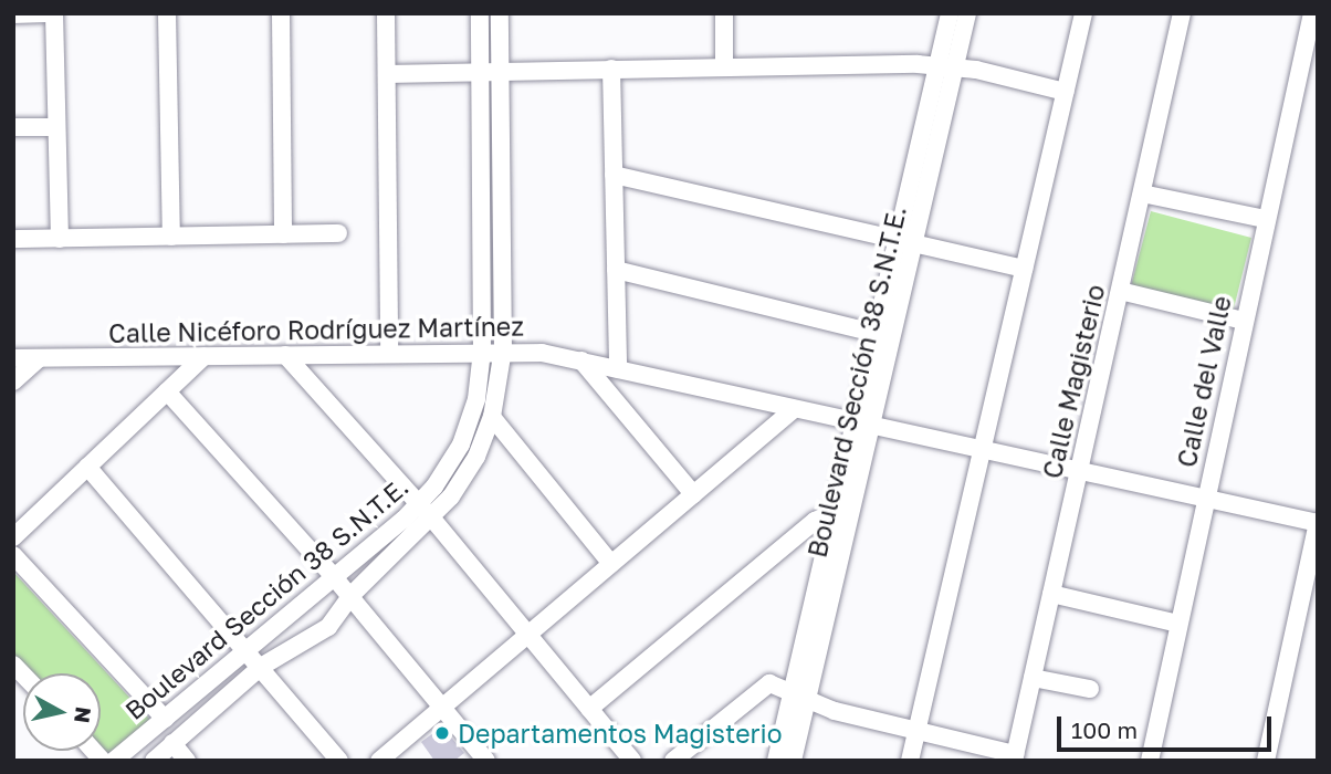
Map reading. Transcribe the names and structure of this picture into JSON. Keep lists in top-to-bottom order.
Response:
{
  "streets": {
    "street": [
      "Calle Nicéforo Rodríguez Martínez",
      "Boulevard Sección 38 S.N.T.E.",
      "Calle Magisterio",
      "Calle del Valle"
    ]
  },
  "crossings": [
    ["Calle Nicéforo Rodríguez Martínez", "Boulevard Sección 38 S.N.T.E."],
    ["Calle Nicéforo Rodríguez Martínez", "Calle Magisterio"],
    ["Calle Nicéforo Rodríguez Martínez", "Calle del Valle"]
  ],
  "places": ["Departamentos Magisterio"],
  "scale_bar": "100 m",
  "north": "right"
}
